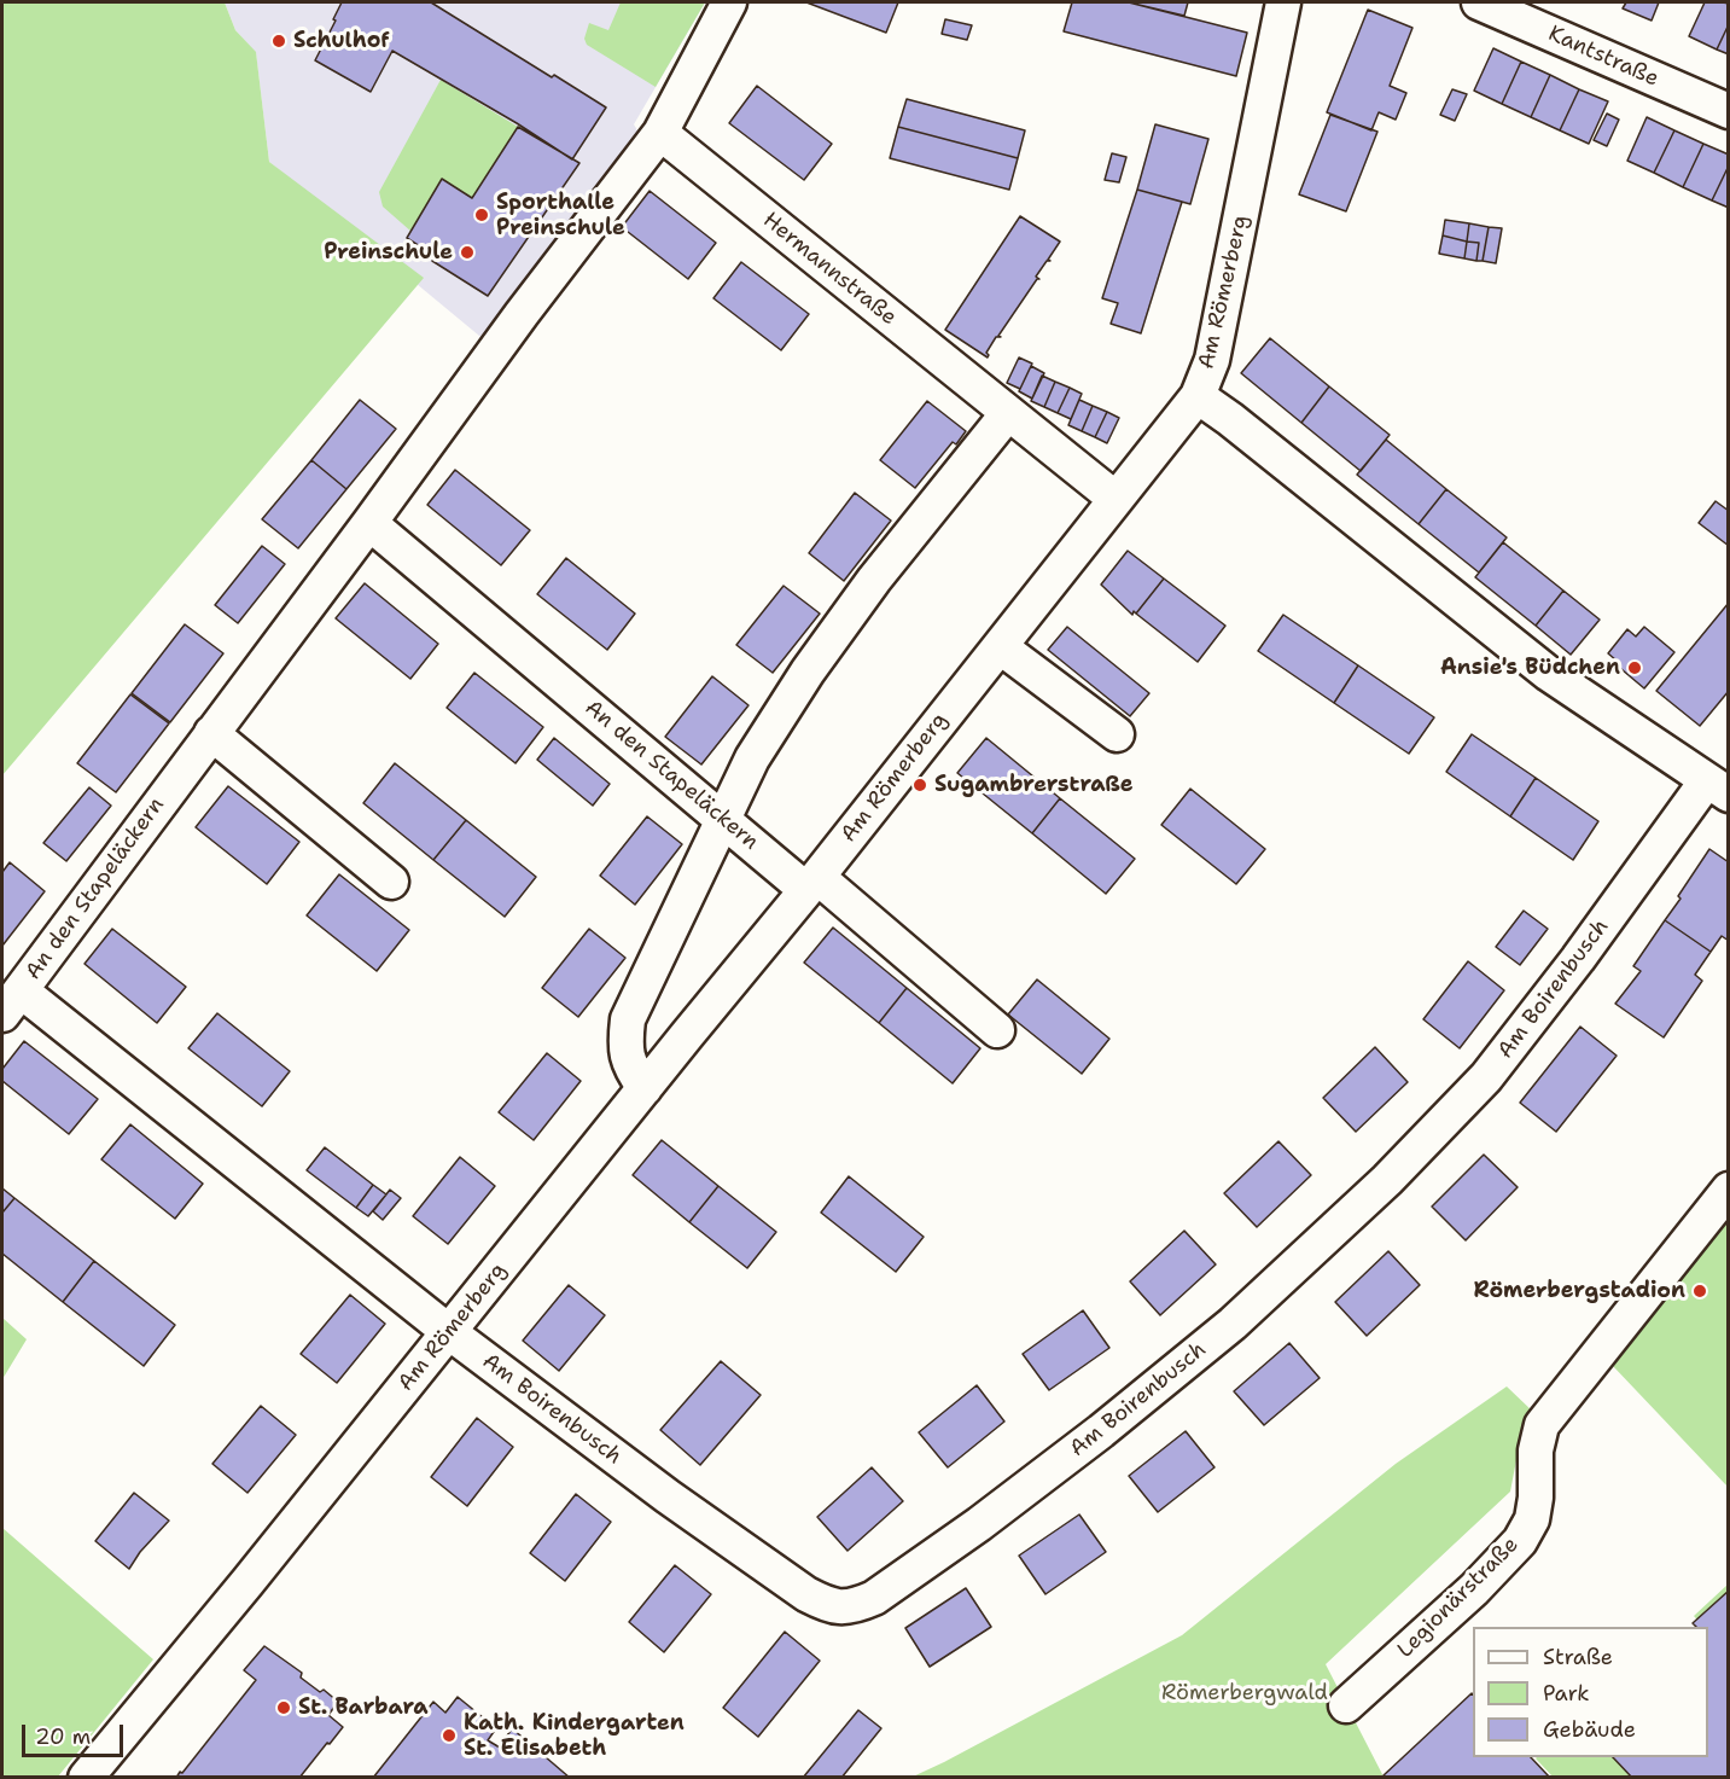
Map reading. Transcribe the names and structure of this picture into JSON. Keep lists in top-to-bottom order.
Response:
{
  "streets": {
    "street": [
      "Kantstraße",
      "Hermannstraße",
      "Am Römerberg",
      "An den Stapeläckern",
      "Am Boirenbusch",
      "Legionärstraße"
    ]
  },
  "crossings": [
    ["Hermannstraße", "Am Römerberg"],
    ["Hermannstraße", "An den Stapeläckern"],
    ["Am Römerberg", "An den Stapeläckern"],
    ["Am Römerberg", "Am Boirenbusch"],
    ["An den Stapeläckern", "Am Boirenbusch"]
  ],
  "parks": ["Römerbergwald"],
  "places": [
    "Schulhof",
    "Sporthalle Preinschule",
    "Preinschule",
    "Ansie's Büdchen",
    "Sugambrerstraße",
    "Römerbergstadion",
    "St. Barbara",
    "Kath. Kindergarten St. Elisabeth"
  ],
  "legend": ["Straße", "Park", "Gebäude"],
  "scale_bar": "20 m"
}
